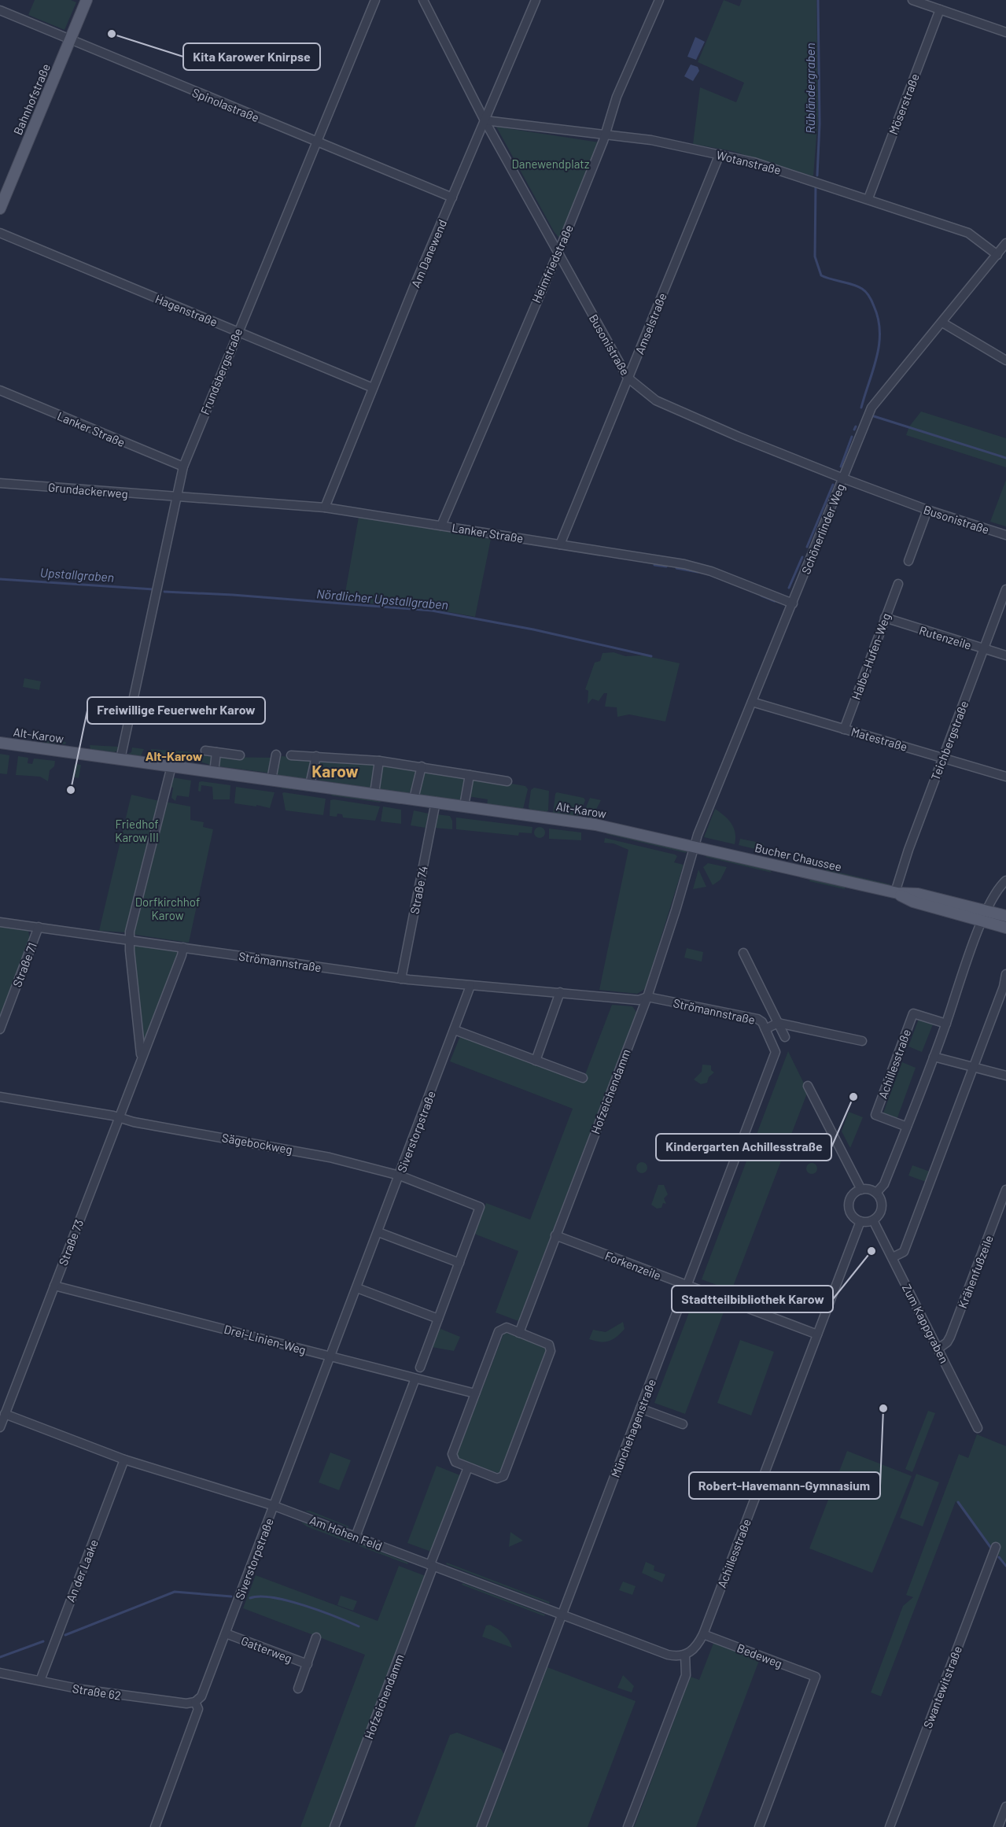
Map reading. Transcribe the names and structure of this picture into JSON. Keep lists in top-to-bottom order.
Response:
{
  "streets": {
    "main road": ["Bahnhofstraße", "Alt-Karow", "Bucher Chaussee"],
    "street": [
      "Möserstraße",
      "Spinolastraße",
      "Wotanstraße",
      "Am Danewend",
      "Heimfriedstraße",
      "Hagenstraße",
      "Amselstraße",
      "Busonistraße",
      "Frundsbergstraße",
      "Lanker Straße",
      "Grundackerweg",
      "Schönerlinder Weg",
      "Rutenzeile",
      "Halbe-Hufen-Weg",
      "Matestraße",
      "Teichbergstraße",
      "Straße 74",
      "Strömannstraße",
      "Straße 71",
      "Achillesstraße",
      "Hofzeichendamm",
      "Siverstorpstraße",
      "Sägebockweg",
      "Straße 73",
      "Forkenzeile",
      "Krähenfußzeile",
      "Zum Kappgraben",
      "Drei-Linien-Weg",
      "Münchehagenstraße",
      "Am Hohen Feld",
      "An der Laake",
      "Gatterweg",
      "Bedeweg",
      "Swantewitstraße",
      "Straße 62"
    ]
  },
  "crossings": [
    ["Bahnhofstraße", "Spinolastraße"],
    ["Möserstraße", "Wotanstraße"],
    ["Spinolastraße", "Am Danewend"],
    ["Spinolastraße", "Frundsbergstraße"],
    ["Wotanstraße", "Am Danewend"],
    ["Wotanstraße", "Heimfriedstraße"],
    ["Wotanstraße", "Amselstraße"],
    ["Wotanstraße", "Busonistraße"],
    ["Wotanstraße", "Schönerlinder Weg"],
    ["Am Danewend", "Hagenstraße"],
    ["Am Danewend", "Busonistraße"],
    ["Am Danewend", "Lanker Straße"],
    ["Heimfriedstraße", "Busonistraße"],
    ["Heimfriedstraße", "Lanker Straße"],
    ["Hagenstraße", "Frundsbergstraße"],
    ["Amselstraße", "Busonistraße"],
    ["Amselstraße", "Lanker Straße"],
    ["Busonistraße", "Schönerlinder Weg"],
    ["Frundsbergstraße", "Lanker Straße"],
    ["Frundsbergstraße", "Grundackerweg"],
    ["Frundsbergstraße", "Alt-Karow"],
    ["Lanker Straße", "Grundackerweg"],
    ["Lanker Straße", "Schönerlinder Weg"],
    ["Schönerlinder Weg", "Alt-Karow"],
    ["Schönerlinder Weg", "Matestraße"],
    ["Schönerlinder Weg", "Bucher Chaussee"],
    ["Schönerlinder Weg", "Hofzeichendamm"],
    ["Rutenzeile", "Halbe-Hufen-Weg"],
    ["Rutenzeile", "Teichbergstraße"],
    ["Halbe-Hufen-Weg", "Matestraße"],
    ["Alt-Karow", "Bucher Chaussee"],
    ["Alt-Karow", "Straße 74"],
    ["Alt-Karow", "Hofzeichendamm"],
    ["Alt-Karow", "Straße 73"],
    ["Matestraße", "Teichbergstraße"],
    ["Teichbergstraße", "Bucher Chaussee"],
    ["Bucher Chaussee", "Hofzeichendamm"],
    ["Straße 74", "Strömannstraße"],
    ["Strömannstraße", "Straße 71"],
    ["Strömannstraße", "Hofzeichendamm"],
    ["Strömannstraße", "Siverstorpstraße"],
    ["Strömannstraße", "Straße 73"],
    ["Strömannstraße", "Münchehagenstraße"],
    ["Achillesstraße", "Forkenzeile"],
    ["Achillesstraße", "Zum Kappgraben"],
    ["Achillesstraße", "Am Hohen Feld"],
    ["Achillesstraße", "Bedeweg"],
    ["Hofzeichendamm", "Forkenzeile"],
    ["Hofzeichendamm", "Am Hohen Feld"],
    ["Siverstorpstraße", "Sägebockweg"],
    ["Siverstorpstraße", "Drei-Linien-Weg"],
    ["Siverstorpstraße", "Am Hohen Feld"],
    ["Siverstorpstraße", "Gatterweg"],
    ["Siverstorpstraße", "Straße 62"],
    ["Sägebockweg", "Straße 73"],
    ["Straße 73", "Drei-Linien-Weg"],
    ["Straße 73", "Am Hohen Feld"],
    ["Forkenzeile", "Münchehagenstraße"],
    ["Krähenfußzeile", "Zum Kappgraben"],
    ["Münchehagenstraße", "Am Hohen Feld"],
    ["Am Hohen Feld", "An der Laake"],
    ["An der Laake", "Straße 62"]
  ],
  "districts": ["Alt-Karow", "Karow"],
  "water": ["Rübländergraben", "Upstallgraben", "Nördlicher Upstallgraben"],
  "parks": ["Danewendplatz", "Friedhof Karow III", "Dorfkirchhof Karow"],
  "places": [
    "Kita Karower Knirpse",
    "Freiwillige Feuerwehr Karow",
    "Kindergarten Achillesstraße",
    "Stadtteilbibliothek Karow",
    "Robert-Havemann-Gymnasium"
  ]
}
